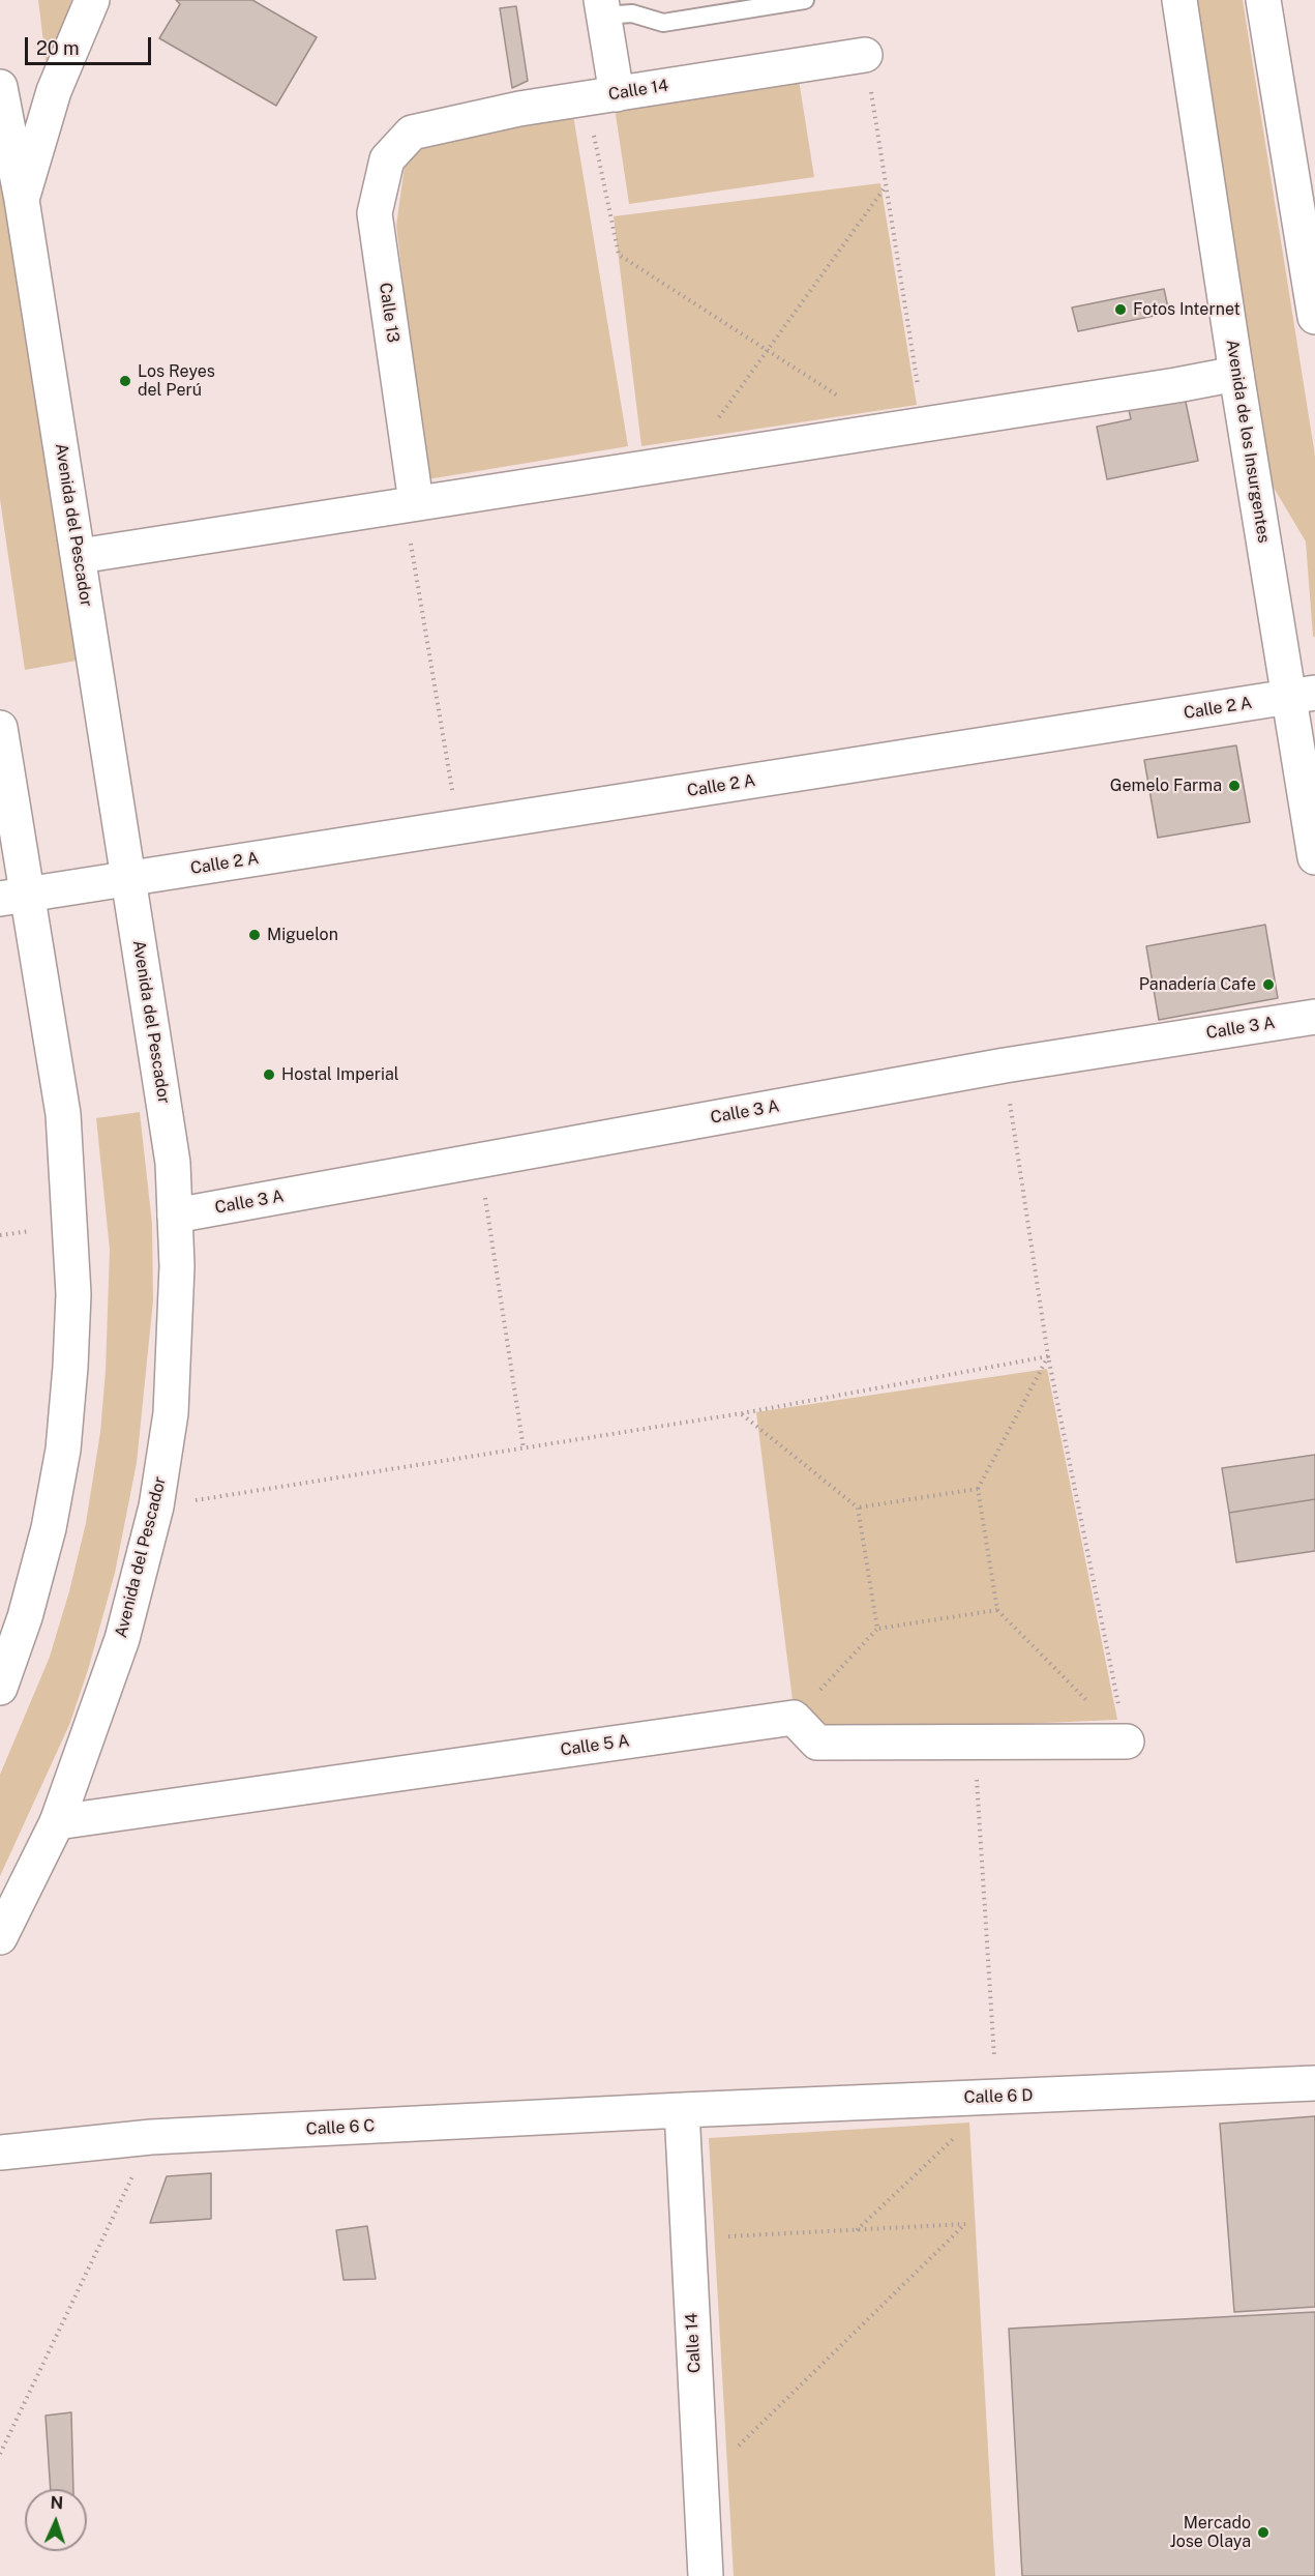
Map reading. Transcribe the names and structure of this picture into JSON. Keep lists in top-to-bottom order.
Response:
{
  "streets": {
    "street": [
      "Calle 14",
      "Calle 13",
      "Avenida de los Insurgentes",
      "Avenida del Pescador",
      "Calle 2 A",
      "Calle 3 A",
      "Calle 5 A",
      "Calle 6 D",
      "Calle 6 C"
    ]
  },
  "crossings": [
    ["Calle 14", "Calle 13"],
    ["Calle 14", "Calle 6 D"],
    ["Calle 14", "Calle 6 C"],
    ["Avenida de los Insurgentes", "Calle 2 A"],
    ["Avenida del Pescador", "Calle 2 A"],
    ["Avenida del Pescador", "Calle 3 A"],
    ["Avenida del Pescador", "Calle 5 A"],
    ["Calle 6 D", "Calle 6 C"]
  ],
  "places": [
    "Fotos Internet",
    "Los Reyes del Perú",
    "Gemelo Farma",
    "Miguelon",
    "Panadería Cafe",
    "Hostal Imperial",
    "Mercado Jose Olaya"
  ],
  "scale_bar": "20 m",
  "north": "top"
}
